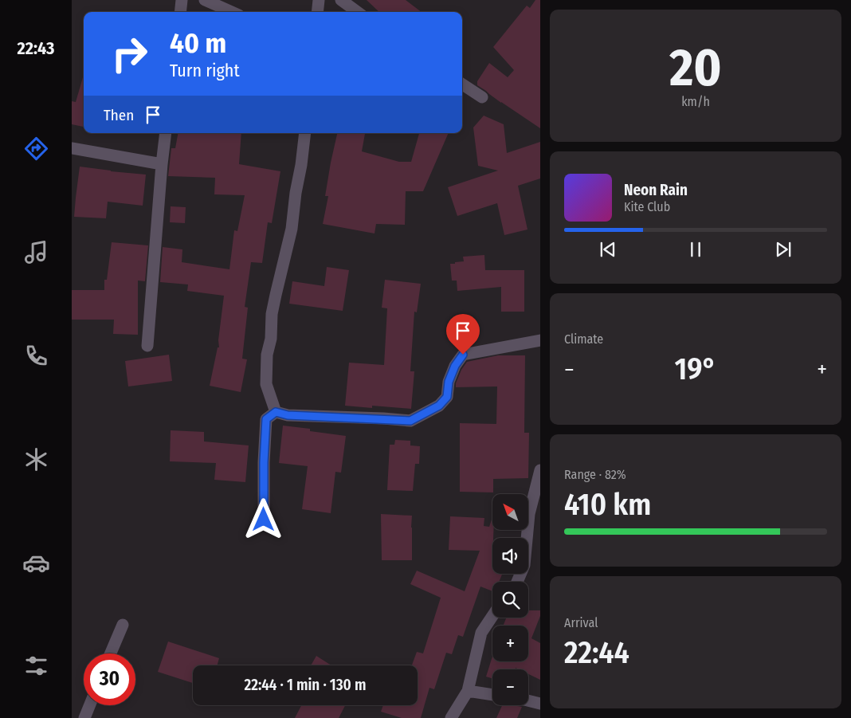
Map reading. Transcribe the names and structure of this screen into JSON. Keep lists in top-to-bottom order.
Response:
{
  "north": "top left",
  "page": {
    "tabs": "22:43",
    "tile": [
      ["20", "km/h"],
      "Climate",
      ["Range · 82%", "410 km"],
      ["Arrival", "22:44"]
    ],
    "turn": ["40 m", "Turn right"],
    "then": "Then",
    "song": ["Neon Rain", "Kite Club"],
    "heat": ["−", "19°", "+"],
    "map_buttons": ["+", "−"],
    "limit": "30",
    "trip": "22:44 · 1 min · 130 m"
  }
}
